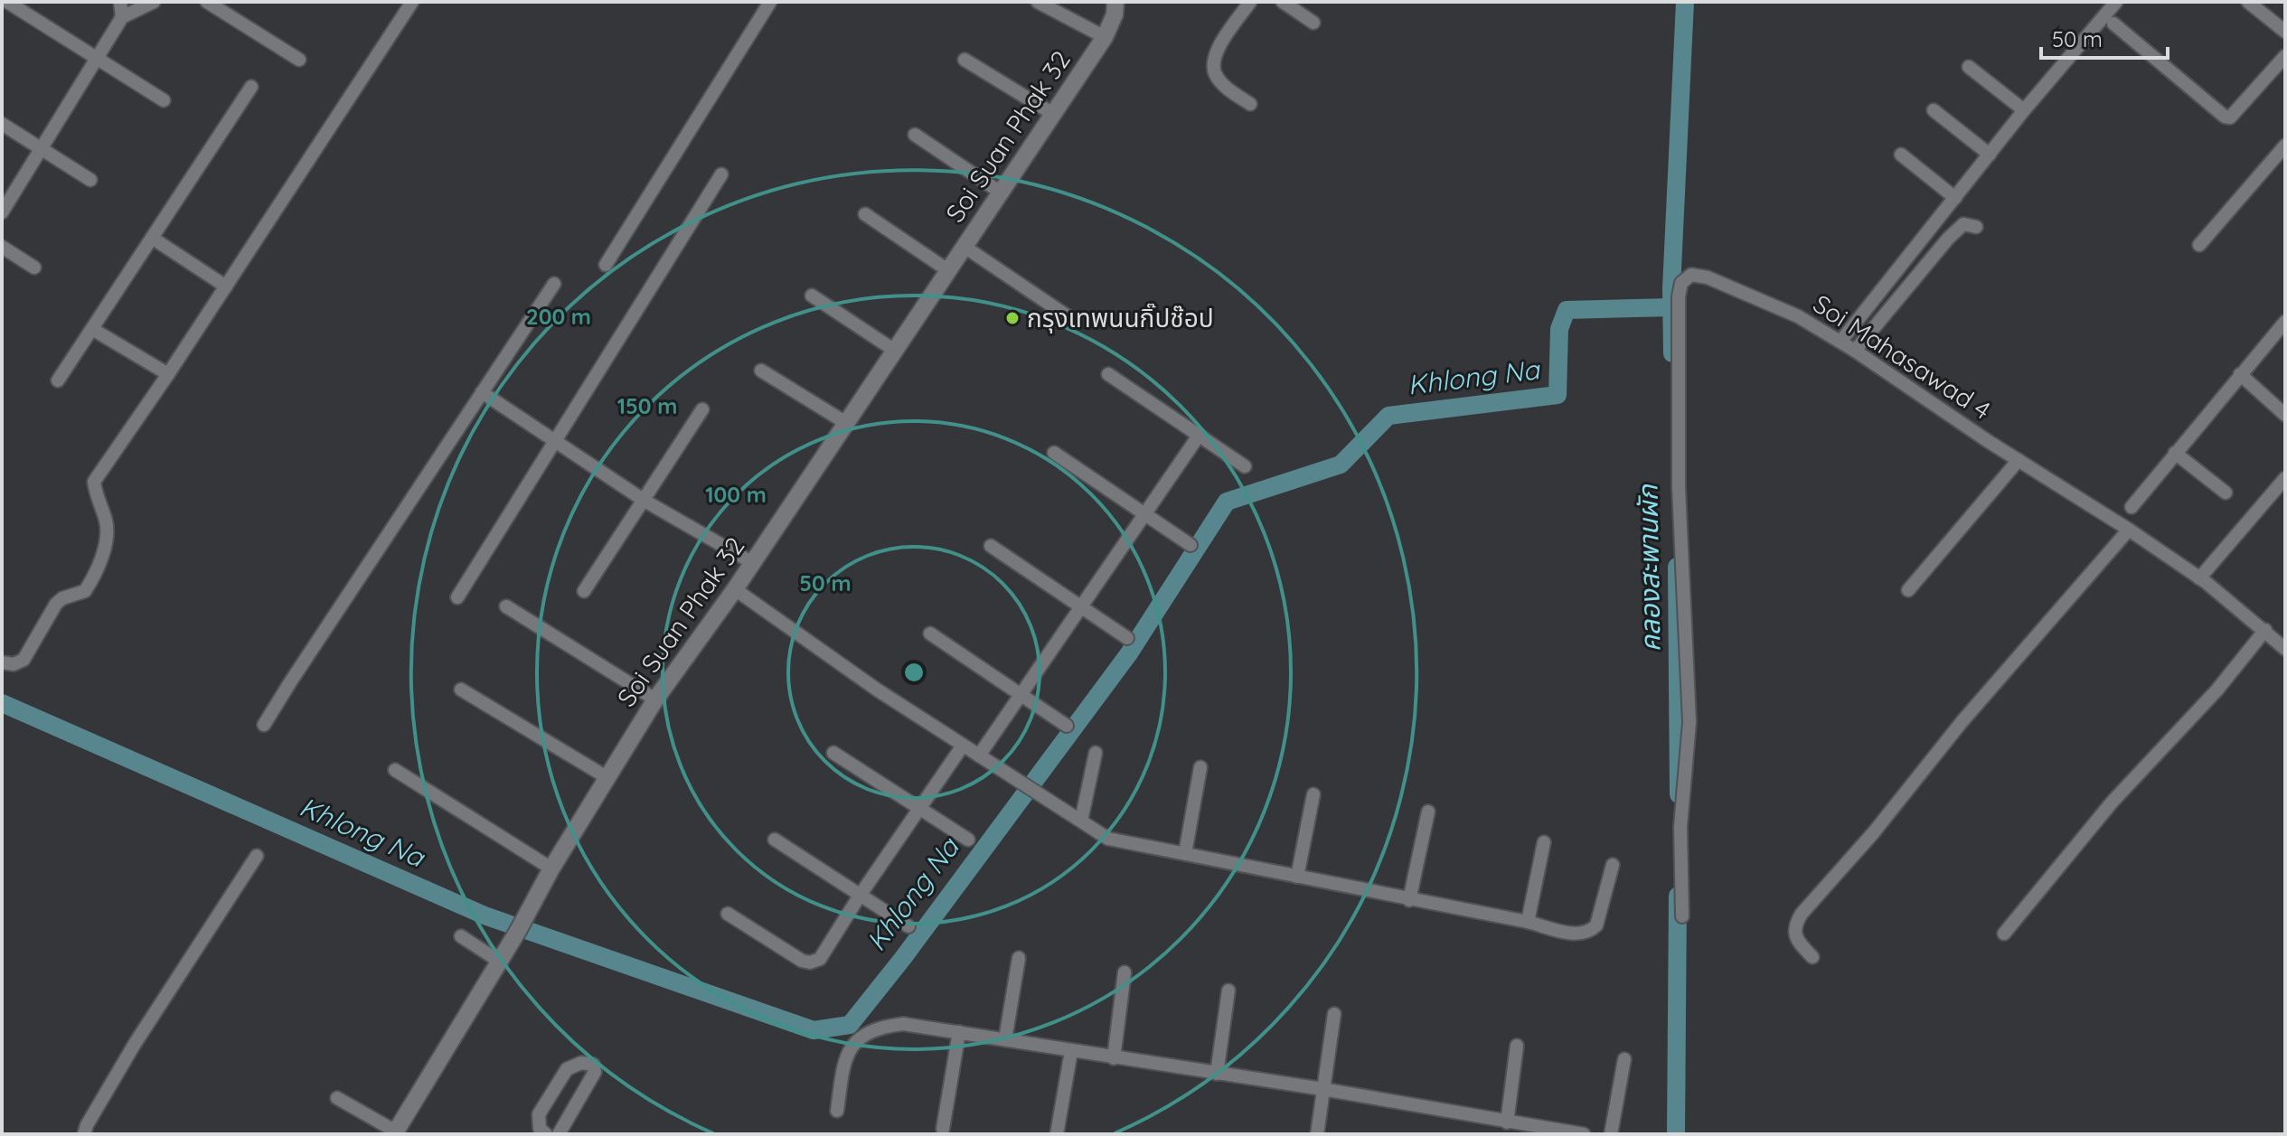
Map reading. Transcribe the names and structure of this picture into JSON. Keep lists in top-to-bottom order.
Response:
{
  "streets": {
    "street": ["Soi Suan Phak 32", "Soi Mahasawad 4"]
  },
  "water": ["Khlong Na", "คลองสะพานผัก"],
  "places": ["กรุงเทพนนกิ๊ปช๊อป"],
  "scale_bar": "50 m",
  "rings": [
    "200 m",
    "150 m",
    "100 m",
    "50 m"
  ]
}
